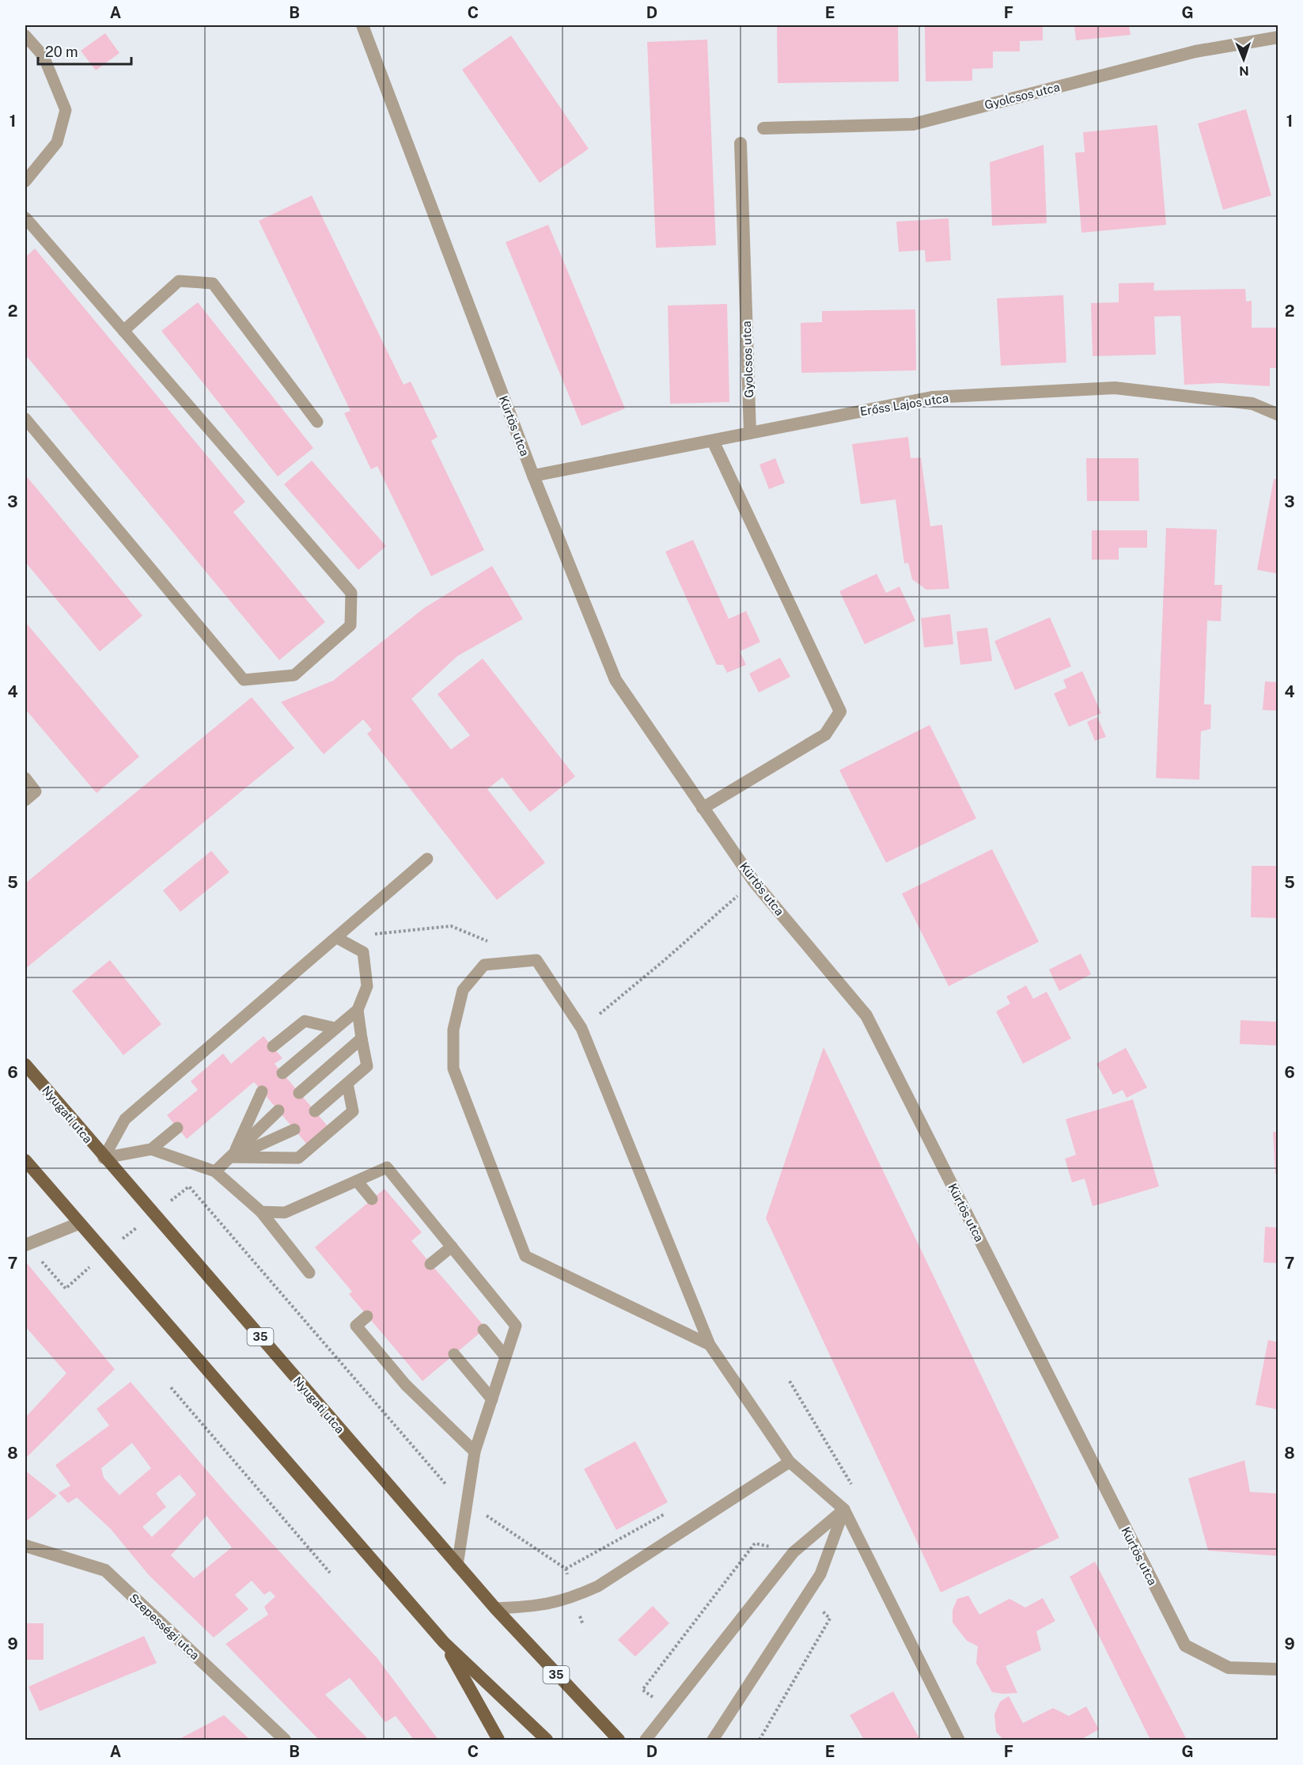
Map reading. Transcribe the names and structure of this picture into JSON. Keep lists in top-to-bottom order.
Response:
{
  "streets": {
    "main road": ["Nyugati utca", "35"],
    "street": [
      "Gyolcsos utca",
      "Erőss Lajos utca",
      "Kürtös utca",
      "Szepességi utca"
    ]
  },
  "crossings": [
    ["Gyolcsos utca", "Erőss Lajos utca"],
    ["Erőss Lajos utca", "Kürtös utca"]
  ],
  "scale_bar": "20 m",
  "north": "bottom",
  "grid": {
    "columns": [
      "A",
      "B",
      "C",
      "D",
      "E",
      "F",
      "G"
    ],
    "rows": [
      "1",
      "2",
      "3",
      "4",
      "5",
      "6",
      "7",
      "8",
      "9"
    ]
  }
}
